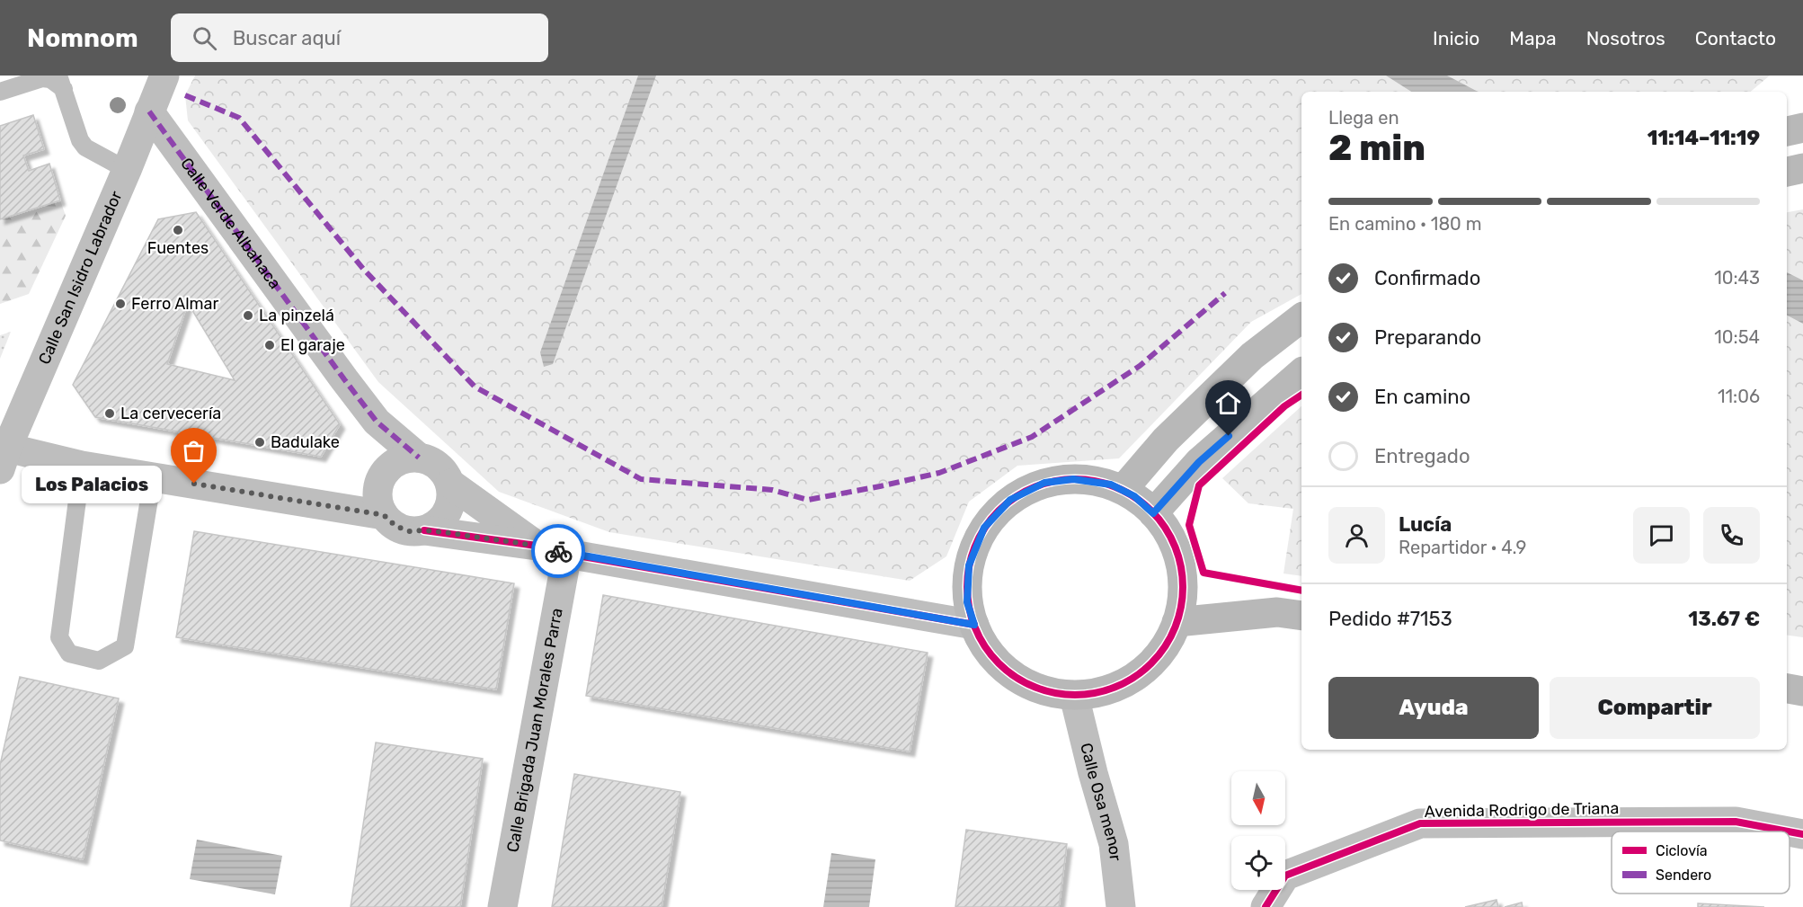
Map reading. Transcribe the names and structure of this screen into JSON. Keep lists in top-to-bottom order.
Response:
{
  "streets": {
    "street": [
      "Calle Verde Albahaca",
      "Calle San Isidro Labrador",
      "Calle Brigada Juan Morales Parra",
      "Calle Osa menor",
      "Avenida Rodrigo de Triana"
    ]
  },
  "crossings": [
    ["Calle Verde Albahaca", "Calle San Isidro Labrador"]
  ],
  "places": [
    "Fuentes",
    "Ferro Almar",
    "La pinzelá",
    "El garaje",
    "La cervecería",
    "Badulake",
    "Los Palacios"
  ],
  "legend": ["Ciclovía", "Sendero"],
  "north": "bottom",
  "page": {
    "header": "Nomnom",
    "search": "Buscar aquí",
    "nav": [
      "Inicio",
      "Mapa",
      "Nosotros",
      "Contacto"
    ],
    "heading": ["2 min", "Llega en", "11:14–11:19"],
    "panel": [
      "Lucía",
      "Repartidor · 4.9",
      "Pedido #7153",
      "13.67 €"
    ],
    "bar": "En camino · 180 m",
    "list": [
      ["Confirmado", "10:43"],
      ["Preparando", "10:54"],
      ["En camino", "11:06"],
      "Entregado"
    ],
    "bubble": "Los Palacios",
    "buttons": ["Ayuda", "Compartir"]
  }
}
